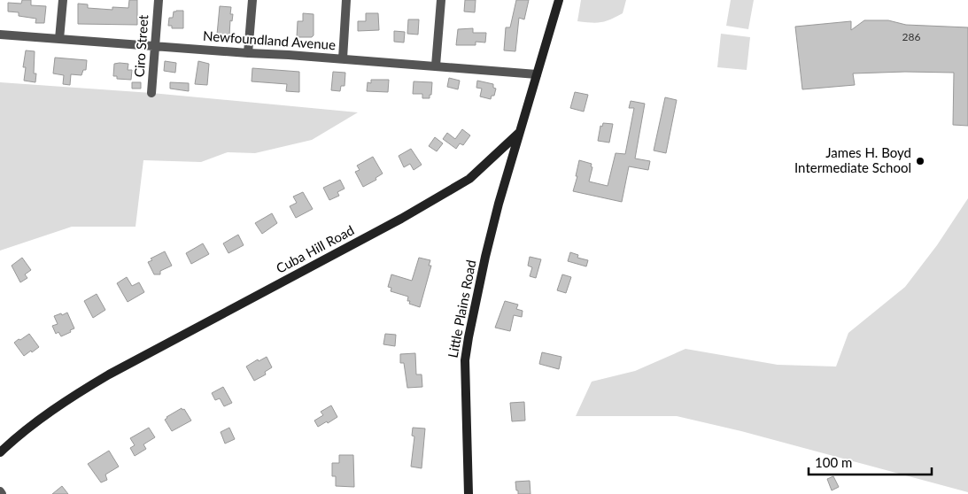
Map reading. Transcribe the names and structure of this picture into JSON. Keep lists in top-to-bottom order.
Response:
{
  "streets": {
    "main road": ["Cuba Hill Road", "Little Plains Road"],
    "street": ["Newfoundland Avenue", "Ciro Street"]
  },
  "crossings": [
    ["Newfoundland Avenue", "Ciro Street"],
    ["Cuba Hill Road", "Little Plains Road"]
  ],
  "places": ["James H. Boyd Intermediate School"],
  "house_numbers": ["286"],
  "scale_bar": "100 m"
}
